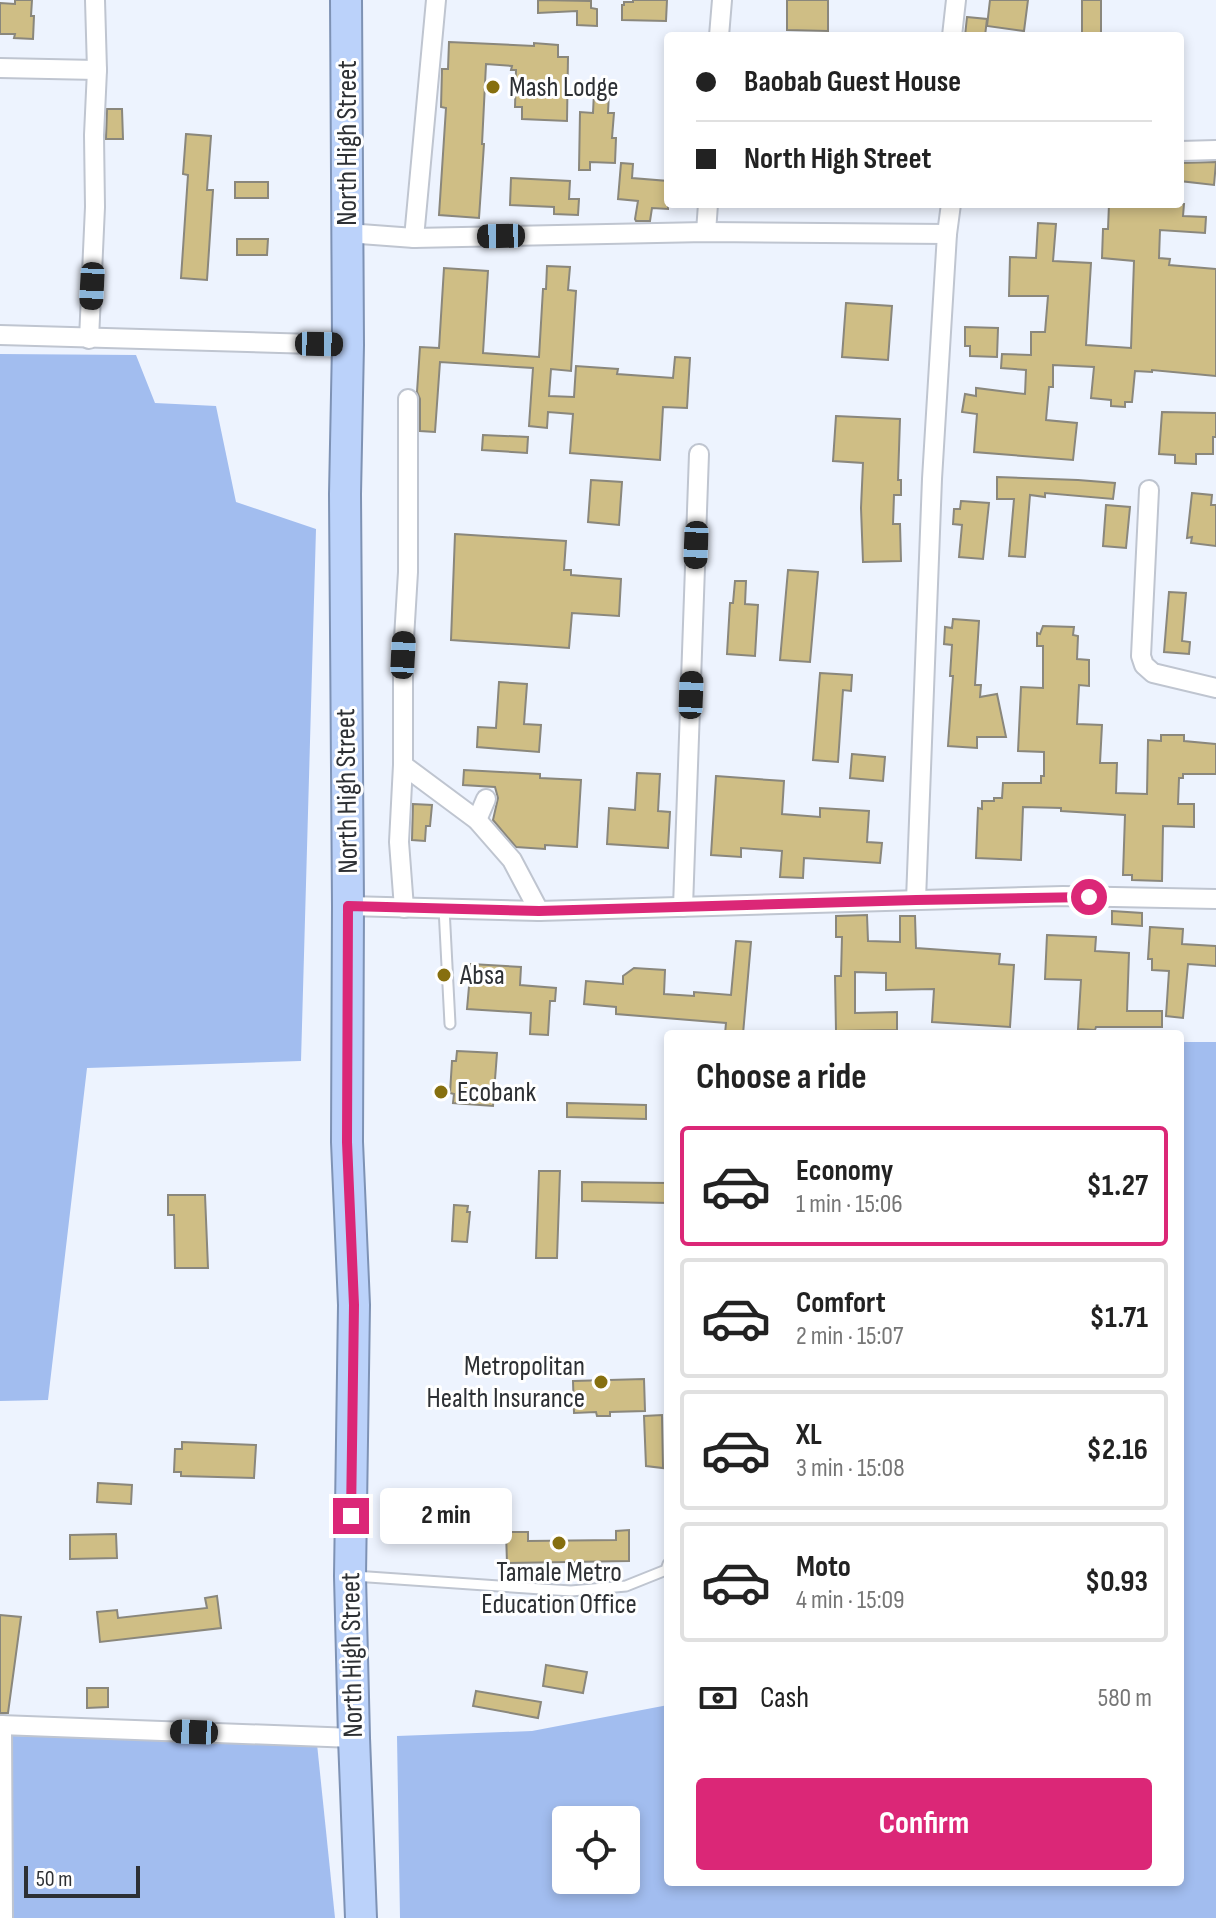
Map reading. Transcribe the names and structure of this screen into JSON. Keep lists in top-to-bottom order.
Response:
{
  "streets": {
    "highway": ["North High Street"]
  },
  "places": [
    "Mash Lodge",
    "Absa",
    "Ecobank",
    "Metropolitan Health Insurance",
    "Tamale Metro Education Office"
  ],
  "scale_bar": "50 m",
  "page": {
    "banner": ["Baobab Guest House", "North High Street"],
    "heading": "Choose a ride",
    "list": [
      {
        "name": "Economy",
        "note": "1 min · 15:06",
        "value": "$1.27"
      },
      {
        "name": "Comfort",
        "note": "2 min · 15:07",
        "value": "$1.71"
      },
      {
        "name": "XL",
        "note": "3 min · 15:08",
        "value": "$2.16"
      },
      {
        "name": "Moto",
        "note": "4 min · 15:09",
        "value": "$0.93"
      }
    ],
    "bubble": "2 min",
    "pay": ["Cash", "580 m"],
    "buttons": "Confirm",
    "scale": "50 m"
  }
}
